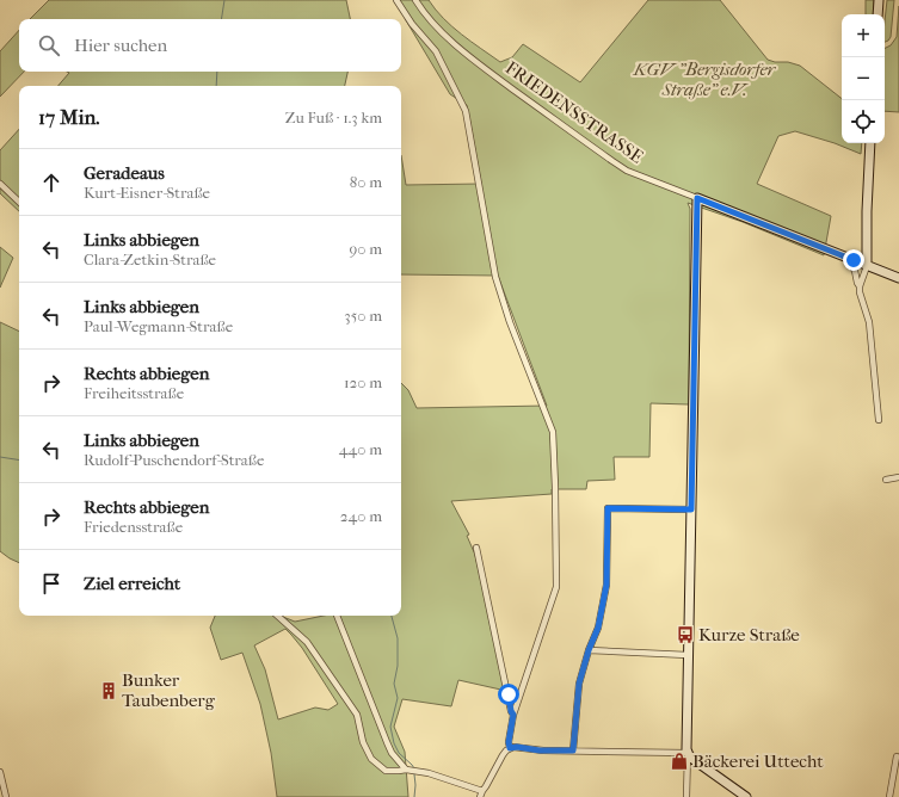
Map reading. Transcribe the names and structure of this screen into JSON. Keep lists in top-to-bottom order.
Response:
{
  "streets": {
    "street": ["FRIEDENSSTRASSE"]
  },
  "parks": ["KGV \"Bergisdorfer Straße\" e.V."],
  "places": {
    "bus stop": ["Kurze Straße"],
    "building": ["Bunker Taubenberg"],
    "shop": ["Bäckerei Uttecht"]
  },
  "page": {
    "map_buttons": ["+", "−"],
    "search": "Hier suchen",
    "heading": ["17 Min.", "Zu Fuß · 1.3 km"],
    "list": [
      ["Geradeaus", "Kurt-Eisner-Straße", "80 m"],
      ["Links abbiegen", "Clara-Zetkin-Straße", "90 m"],
      ["Links abbiegen", "Paul-Wegmann-Straße", "350 m"],
      ["Rechts abbiegen", "Freiheitsstraße", "120 m"],
      ["Links abbiegen", "Rudolf-Puschendorf-Straße", "440 m"],
      ["Rechts abbiegen", "Friedensstraße", "240 m"],
      "Ziel erreicht"
    ]
  }
}
